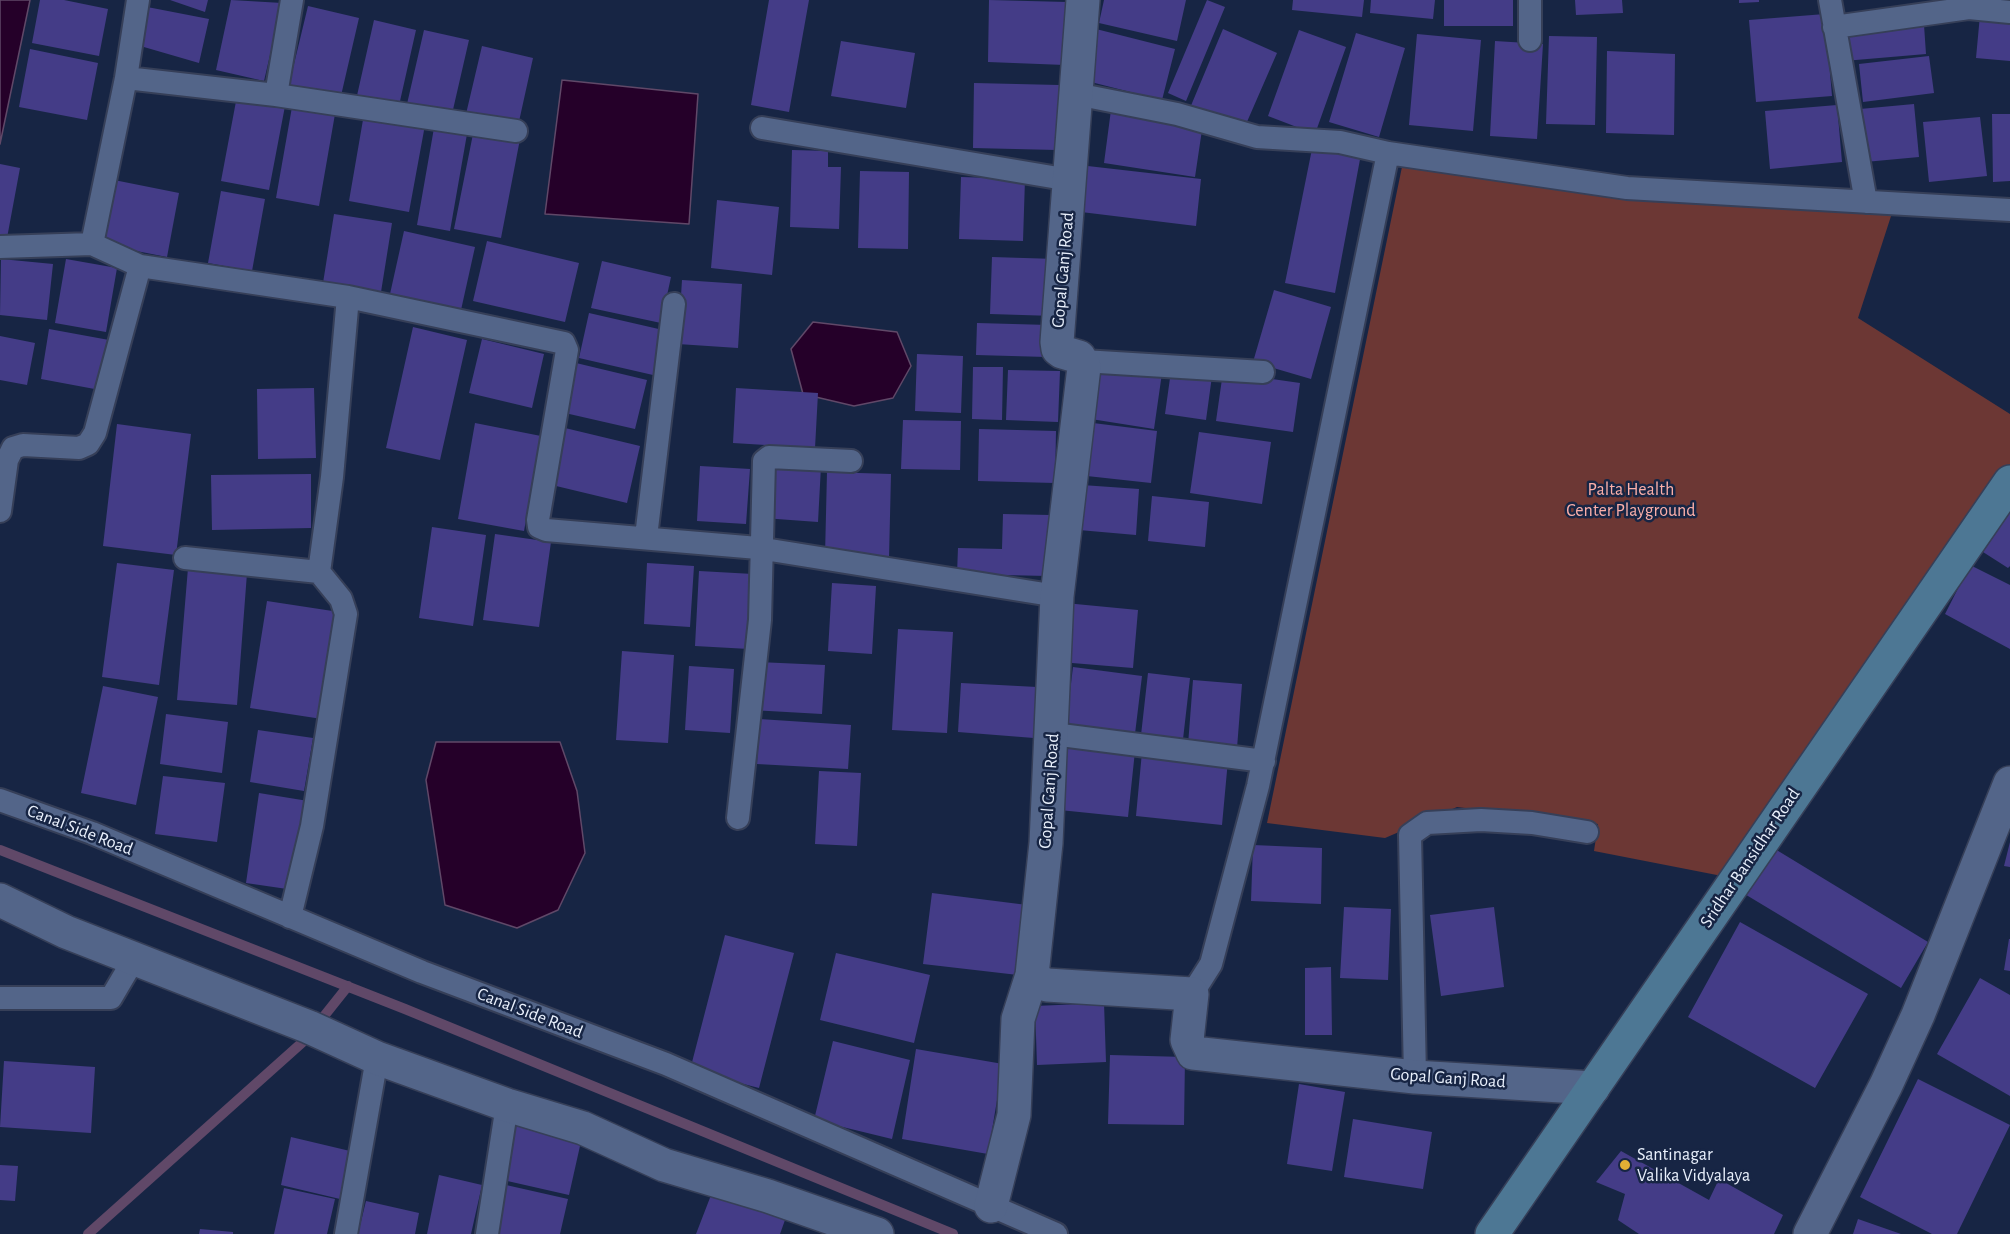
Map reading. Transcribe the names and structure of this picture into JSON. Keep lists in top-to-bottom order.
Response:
{
  "streets": {
    "street": ["Gopal Ganj Road", "Sridhar Bansidhar Road"],
    "lane": ["Canal Side Road"]
  },
  "crossings": [
    ["Gopal Ganj Road", "Canal Side Road"],
    ["Gopal Ganj Road", "Sridhar Bansidhar Road"]
  ],
  "parks": ["Palta Health Center Playground"],
  "places": ["Santinagar Valika Vidyalaya"]
}
